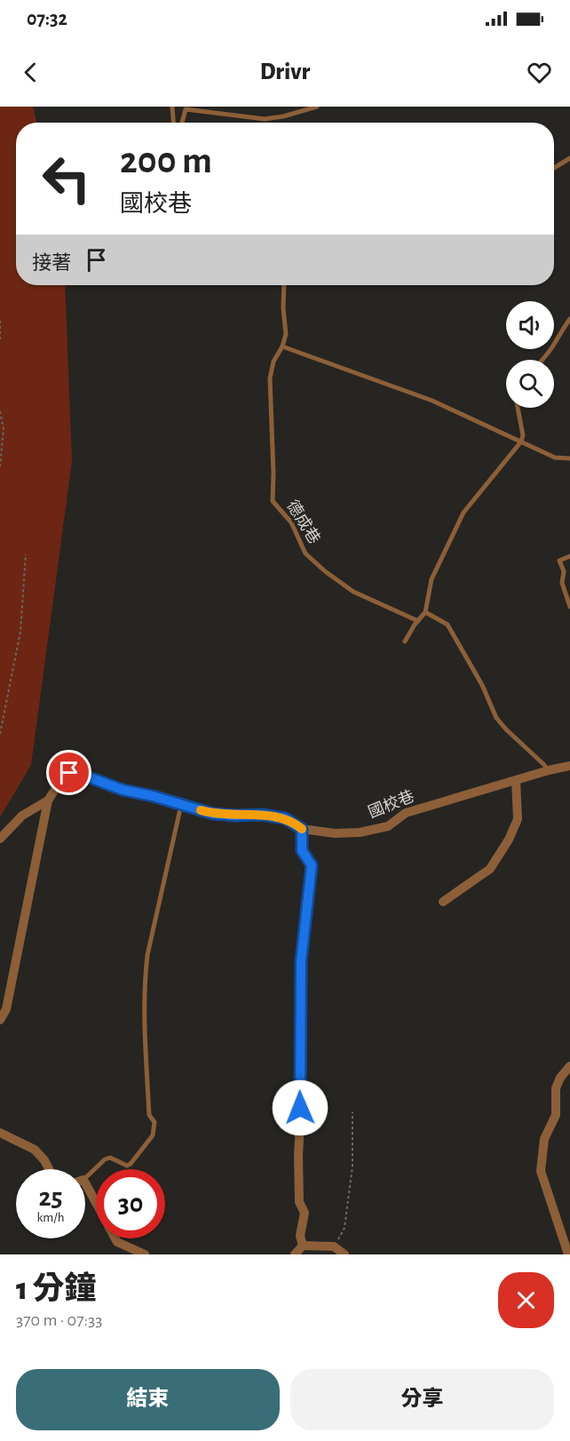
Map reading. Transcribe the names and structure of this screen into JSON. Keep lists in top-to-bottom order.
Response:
{
  "streets": {
    "street": ["國校巷"],
    "lane": ["德成巷"]
  },
  "page": {
    "status": "07:32",
    "header": "Drivr",
    "turn": ["200 m", "國校巷"],
    "then": "接著",
    "speed": "25 km/h",
    "limit": "30",
    "heading": ["1 分鐘", "370 m · 07:33"],
    "buttons": ["結束", "分享"]
  }
}
